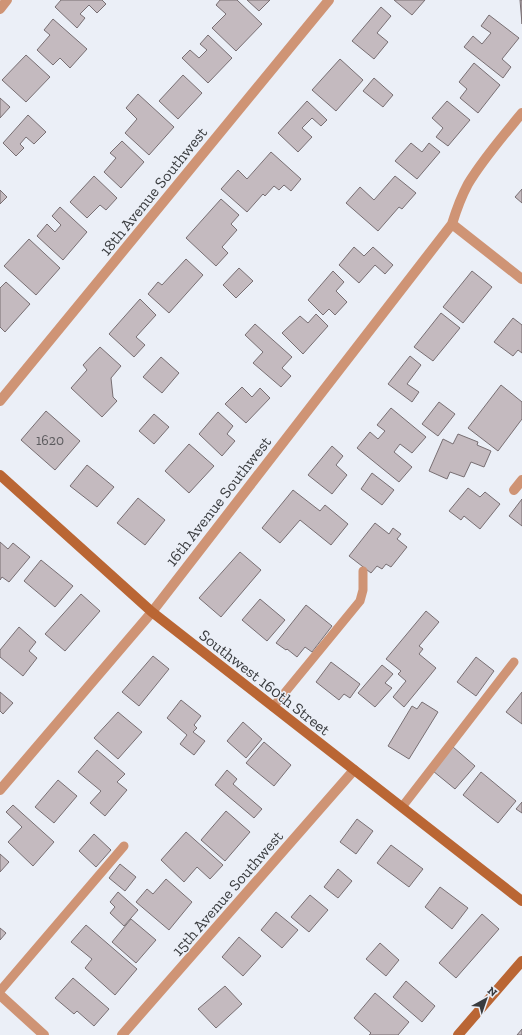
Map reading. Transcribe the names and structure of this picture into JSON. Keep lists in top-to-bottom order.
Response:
{
  "streets": {
    "street": [
      "18th Avenue Southwest",
      "16th Avenue Southwest",
      "Southwest 160th Street",
      "15th Avenue Southwest"
    ]
  },
  "crossings": [
    ["16th Avenue Southwest", "Southwest 160th Street"],
    ["Southwest 160th Street", "15th Avenue Southwest"]
  ],
  "house_numbers": ["1620"],
  "north": "top right"
}
